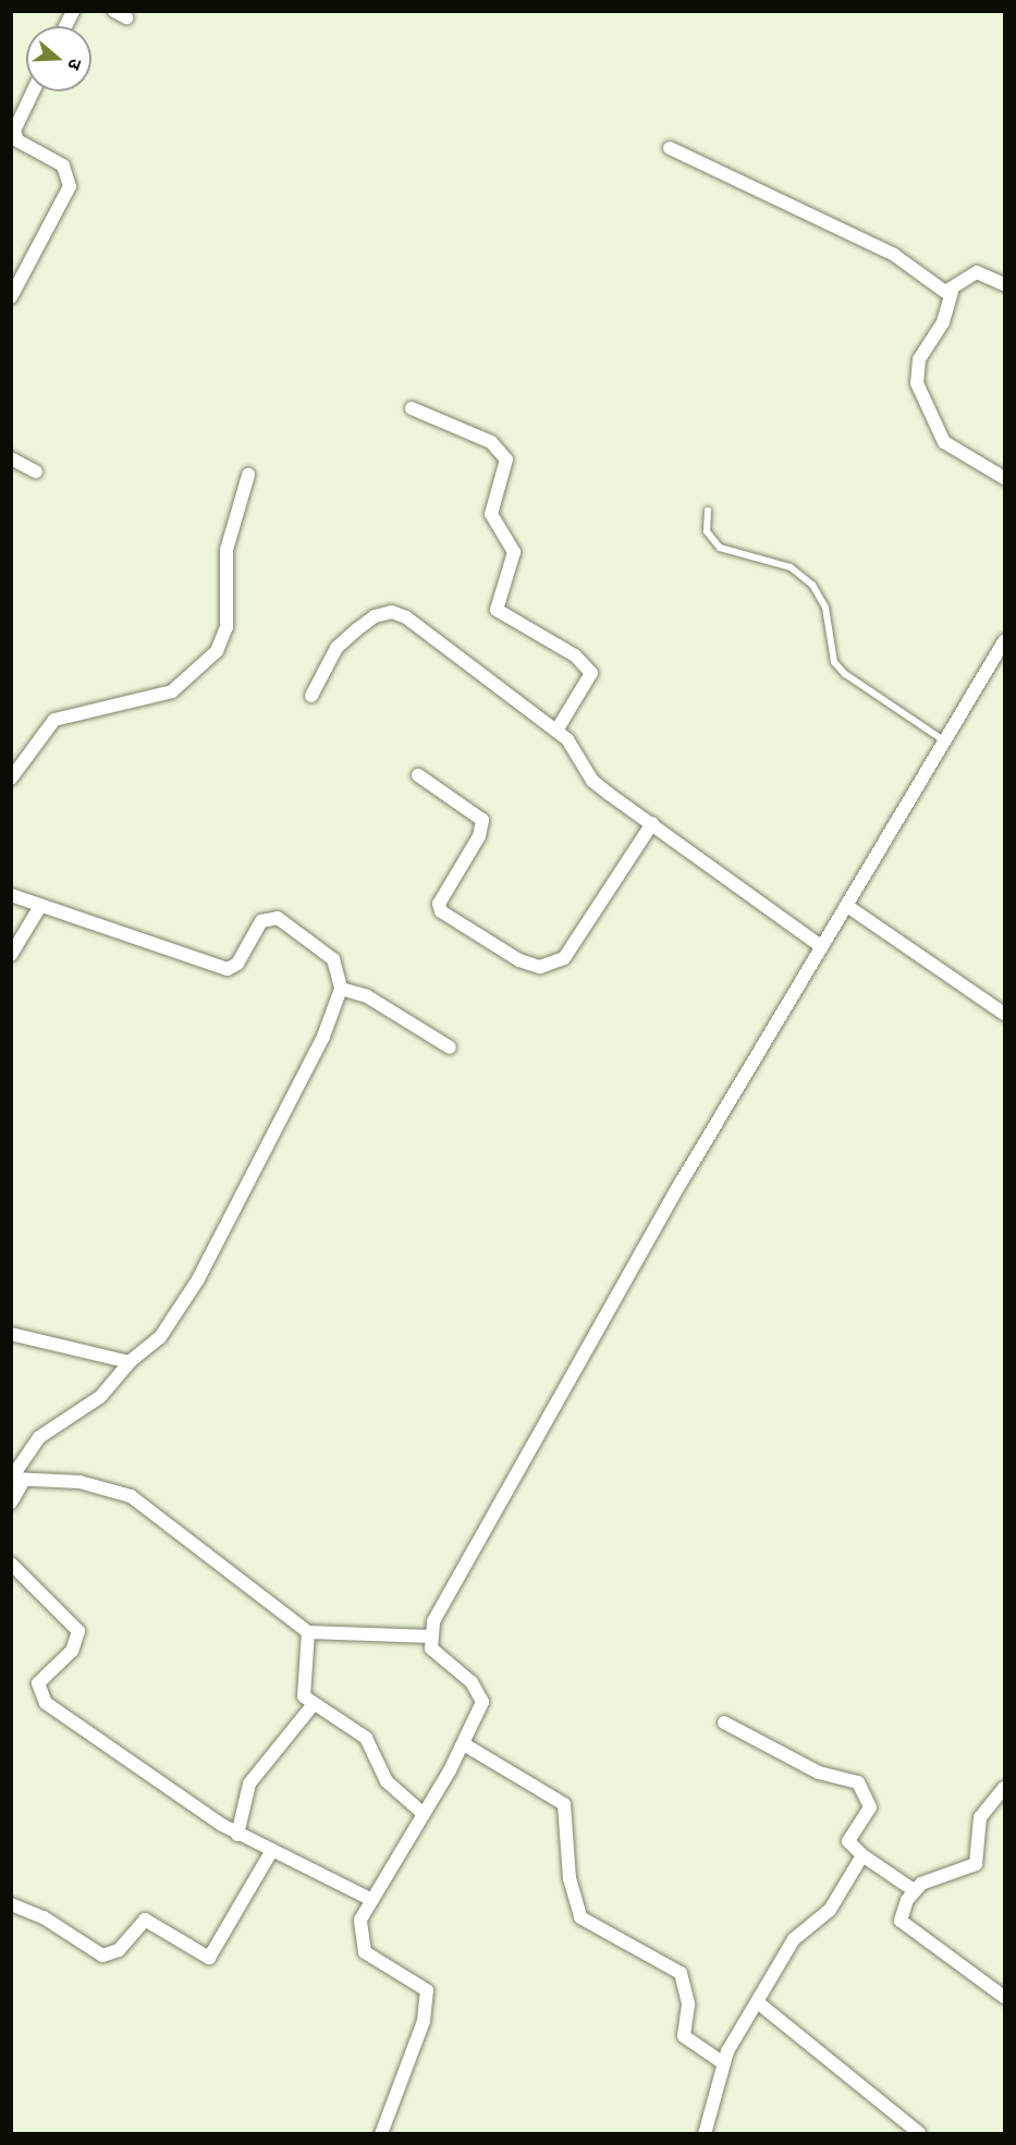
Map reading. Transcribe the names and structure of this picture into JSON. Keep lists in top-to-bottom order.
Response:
{
  "north": "right"
}
